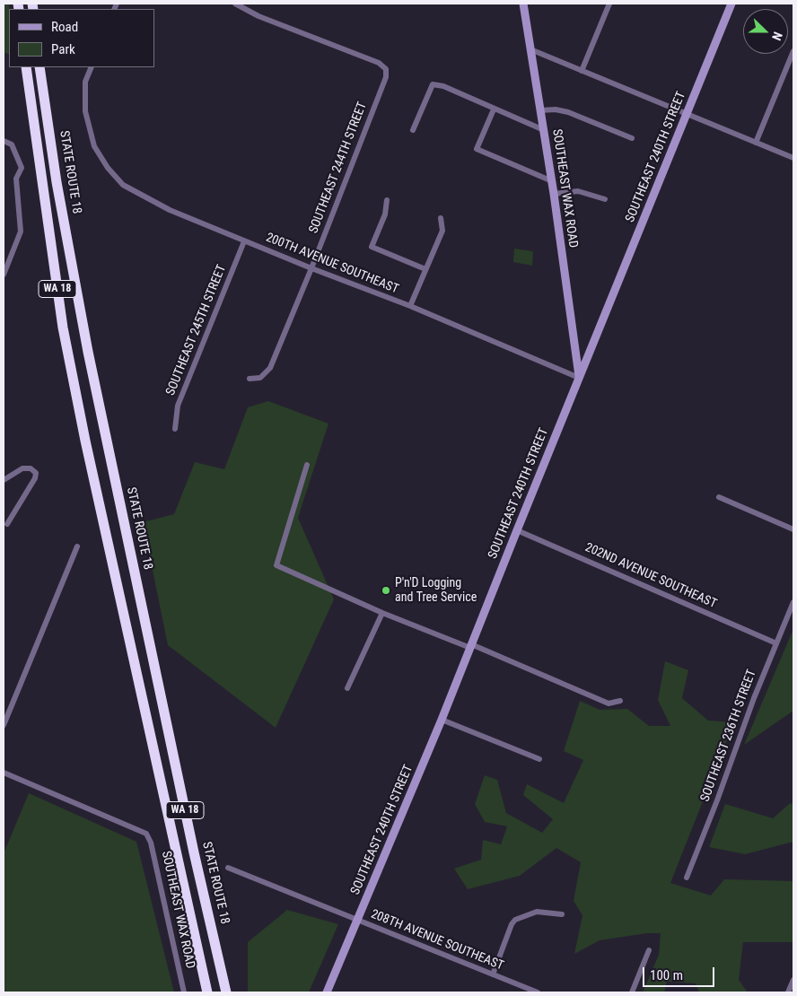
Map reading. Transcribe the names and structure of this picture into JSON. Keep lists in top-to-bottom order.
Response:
{
  "streets": {
    "highway": ["STATE ROUTE 18", "WA 18"],
    "main road": ["SOUTHEAST 240TH STREET", "SOUTHEAST WAX ROAD"],
    "street": [
      "SOUTHEAST 244TH STREET",
      "200TH AVENUE SOUTHEAST",
      "SOUTHEAST 245TH STREET",
      "202ND AVENUE SOUTHEAST",
      "SOUTHEAST 236TH STREET",
      "208TH AVENUE SOUTHEAST"
    ]
  },
  "crossings": [
    ["SOUTHEAST 240TH STREET", "SOUTHEAST WAX ROAD"],
    ["SOUTHEAST 240TH STREET", "200TH AVENUE SOUTHEAST"],
    ["SOUTHEAST 240TH STREET", "202ND AVENUE SOUTHEAST"],
    ["SOUTHEAST 240TH STREET", "208TH AVENUE SOUTHEAST"],
    ["SOUTHEAST 244TH STREET", "200TH AVENUE SOUTHEAST"],
    ["SOUTHEAST WAX ROAD", "200TH AVENUE SOUTHEAST"],
    ["200TH AVENUE SOUTHEAST", "SOUTHEAST 245TH STREET"],
    ["202ND AVENUE SOUTHEAST", "SOUTHEAST 236TH STREET"]
  ],
  "places": ["P'n'D Logging and Tree Service"],
  "legend": ["Road", "Park"],
  "scale_bar": "100 m",
  "north": "right"
}
